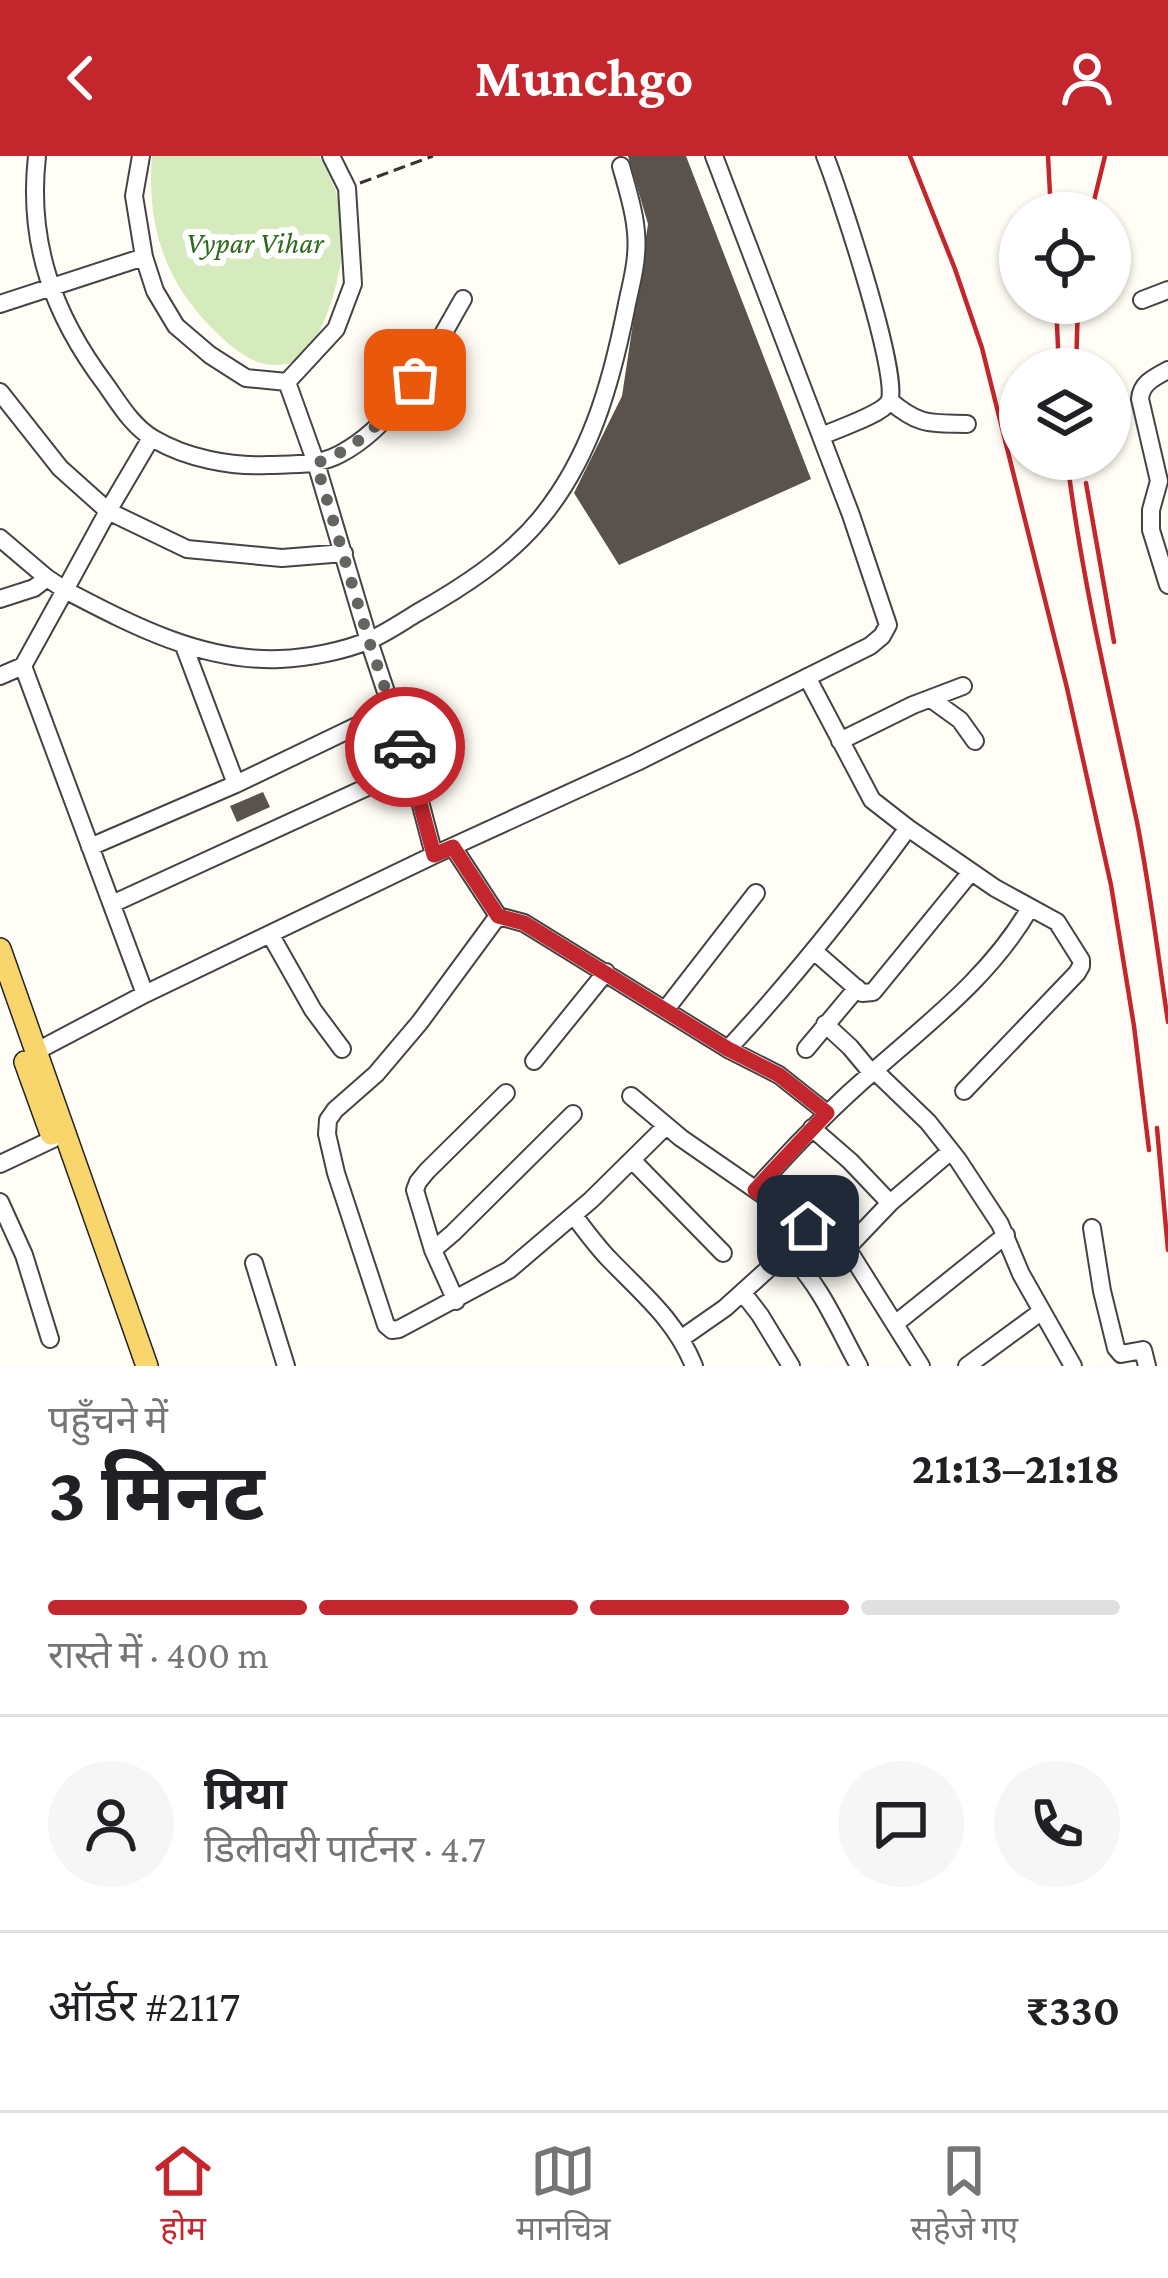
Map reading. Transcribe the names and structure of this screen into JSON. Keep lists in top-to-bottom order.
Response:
{
  "parks": ["Vypar Vihar"],
  "page": {
    "header": "Munchgo",
    "heading": ["3 मिनट", "पहुँचने में", "21:13–21:18"],
    "panel": [
      "प्रिया",
      "डिलीवरी पार्टनर · 4.7",
      "ऑर्डर #2117",
      "₹330"
    ],
    "bar": "रास्ते में · 400 m",
    "tabs": ["होम", "मानचित्र", "सहेजे गए"]
  }
}
